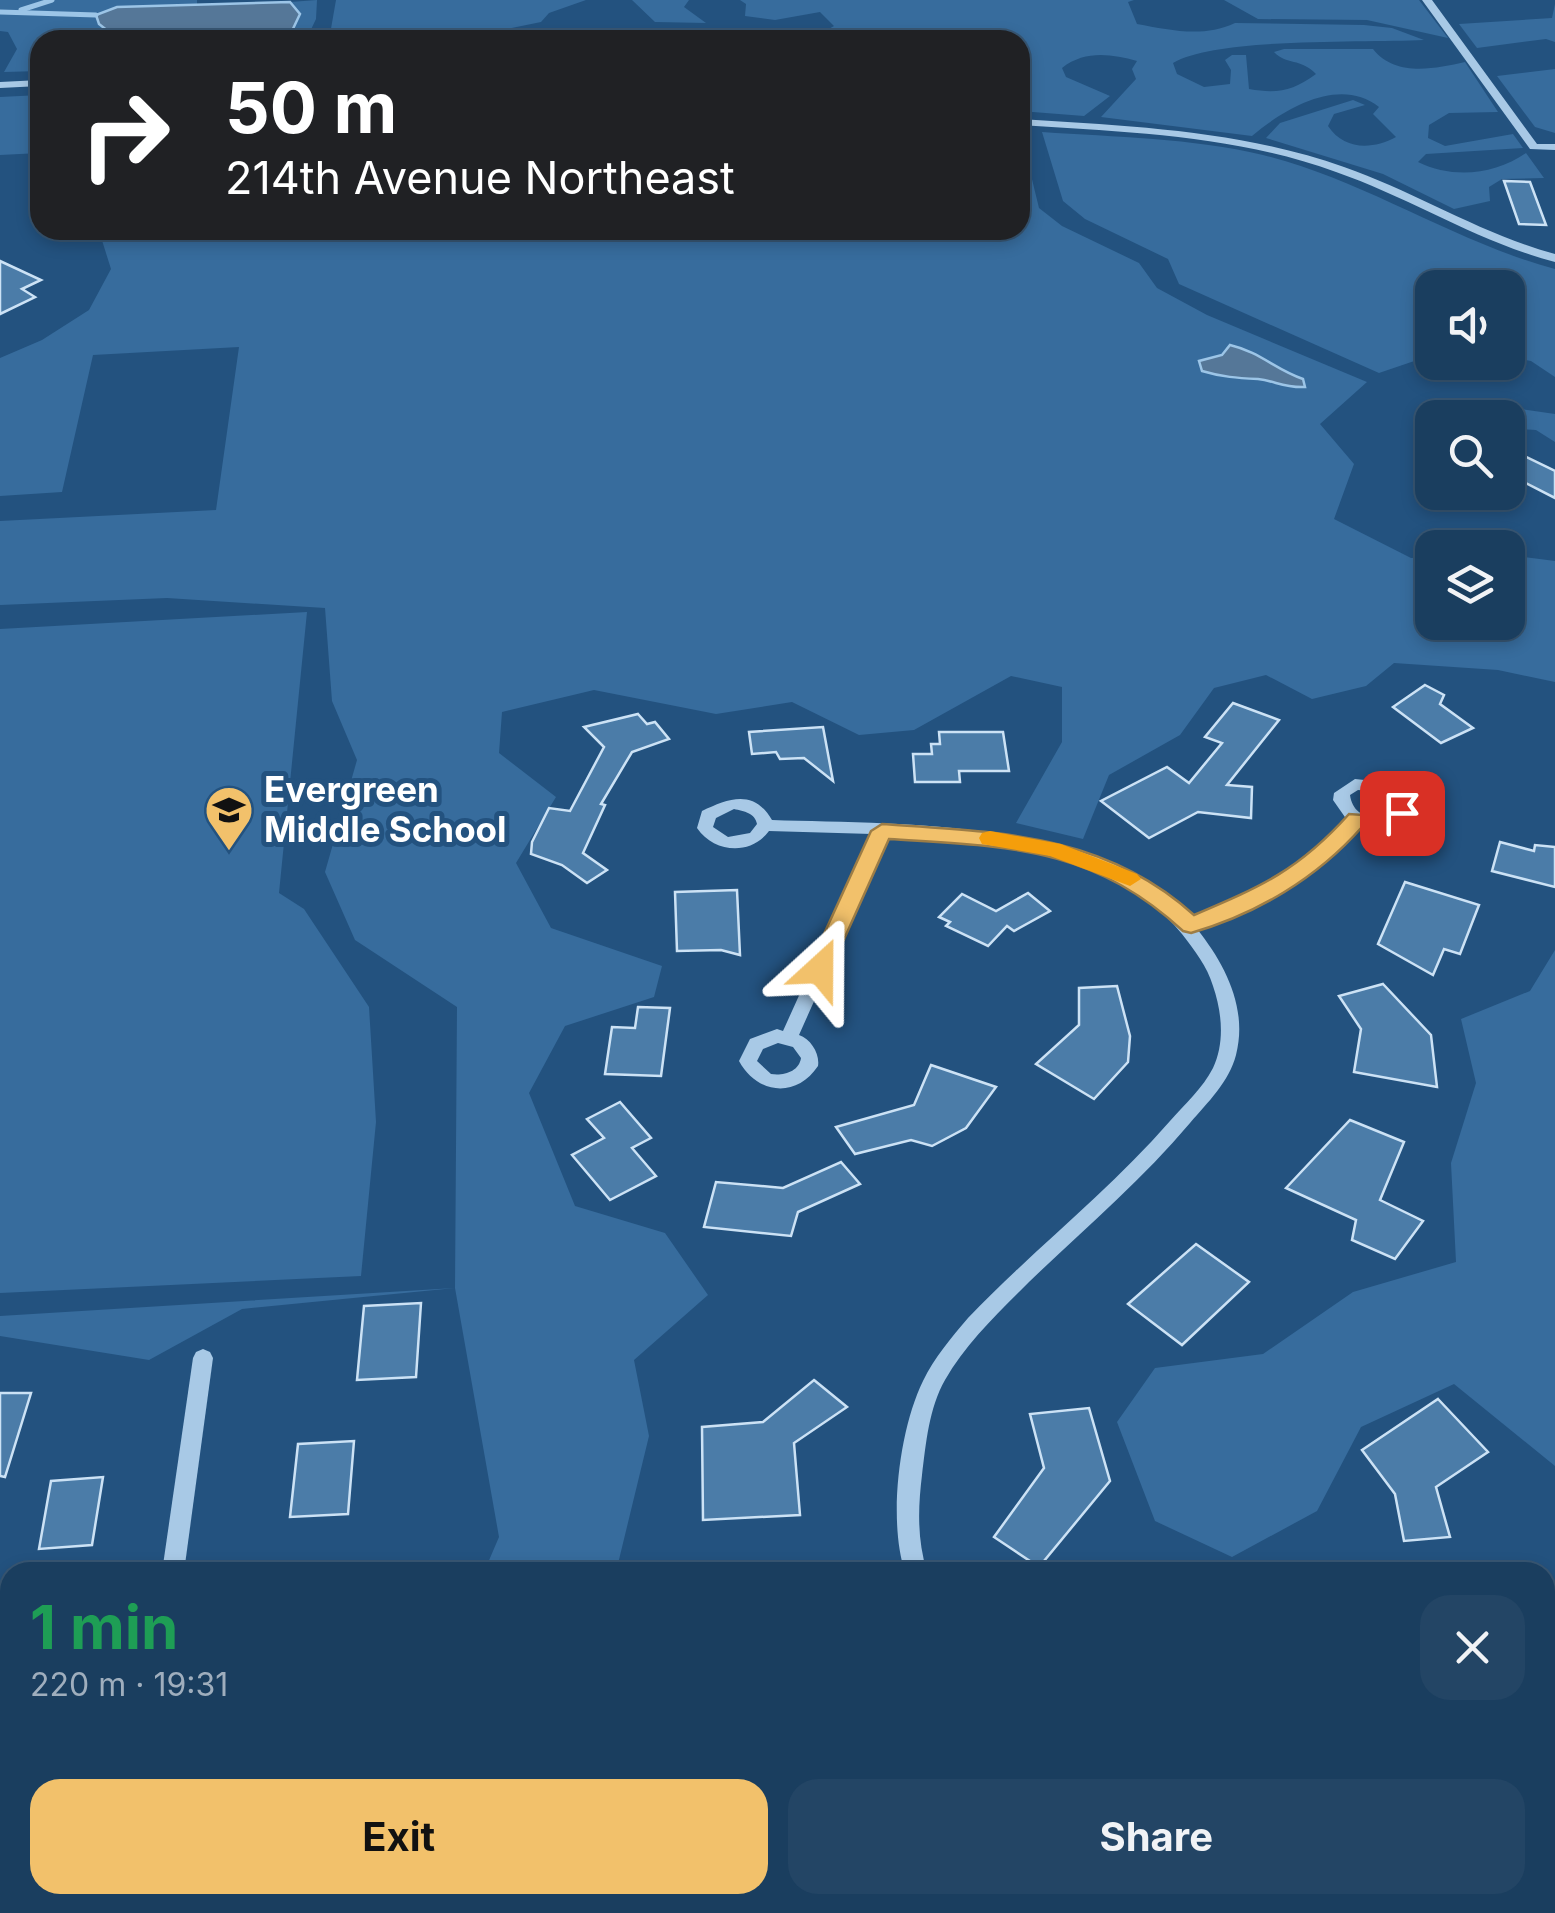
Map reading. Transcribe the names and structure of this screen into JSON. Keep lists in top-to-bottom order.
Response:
{
  "places": {
    "school or university": ["Evergreen Middle School"]
  },
  "page": {
    "turn": ["50 m", "214th Avenue Northeast"],
    "heading": ["1 min", "220 m · 19:31"],
    "buttons": ["Exit", "Share"]
  }
}
